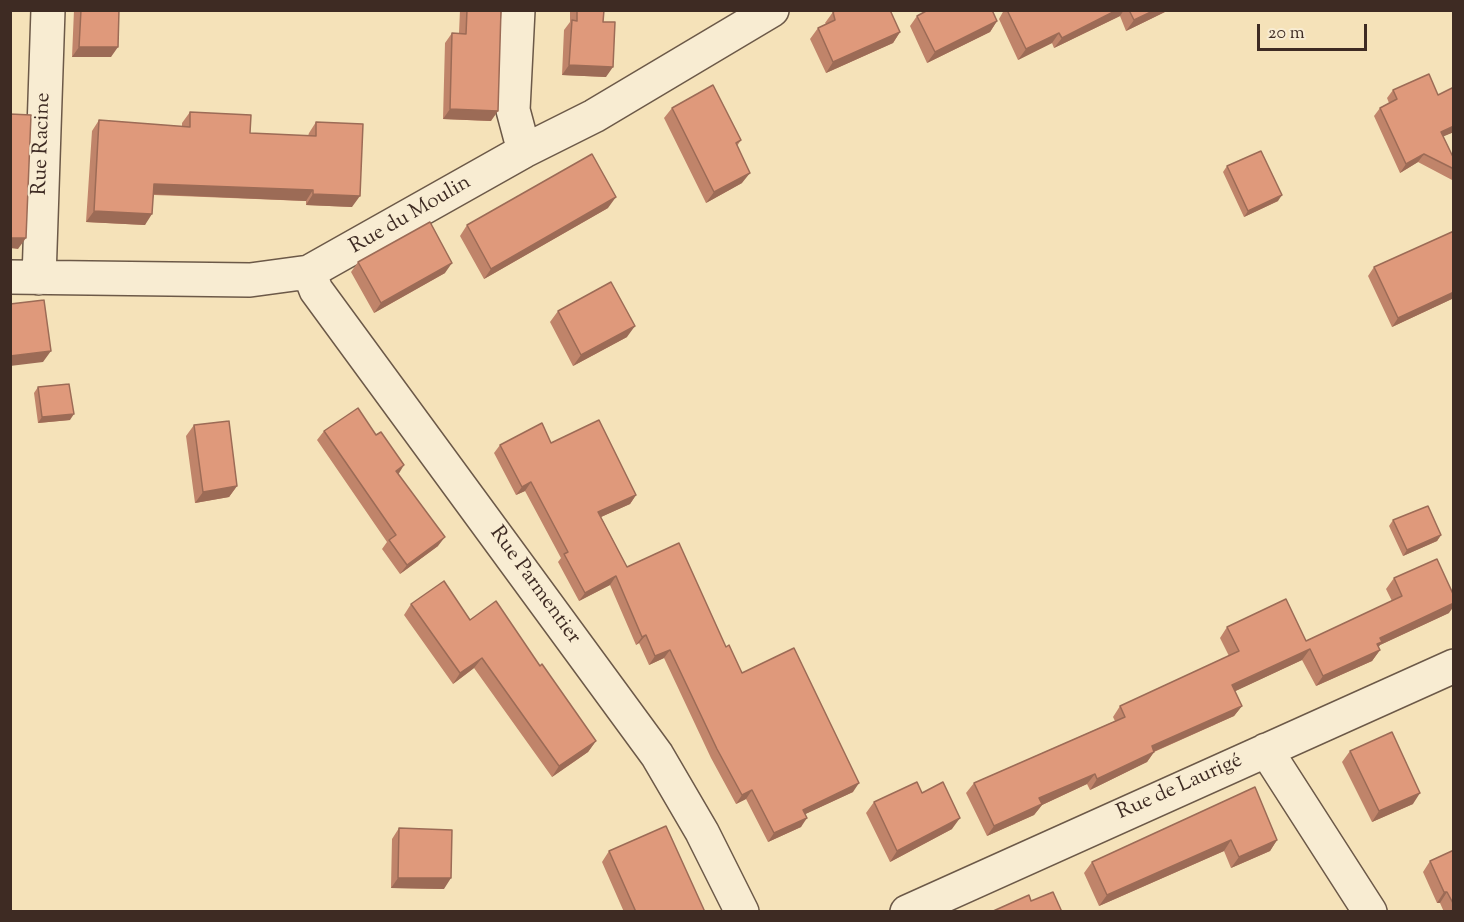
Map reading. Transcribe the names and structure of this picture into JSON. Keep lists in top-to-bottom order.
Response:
{
  "streets": {
    "street": [
      "Rue Racine",
      "Rue du Moulin",
      "Rue Parmentier",
      "Rue de Laurigé"
    ]
  },
  "crossings": [
    ["Rue Racine", "Rue du Moulin"],
    ["Rue du Moulin", "Rue Parmentier"]
  ],
  "scale_bar": "20 m"
}
